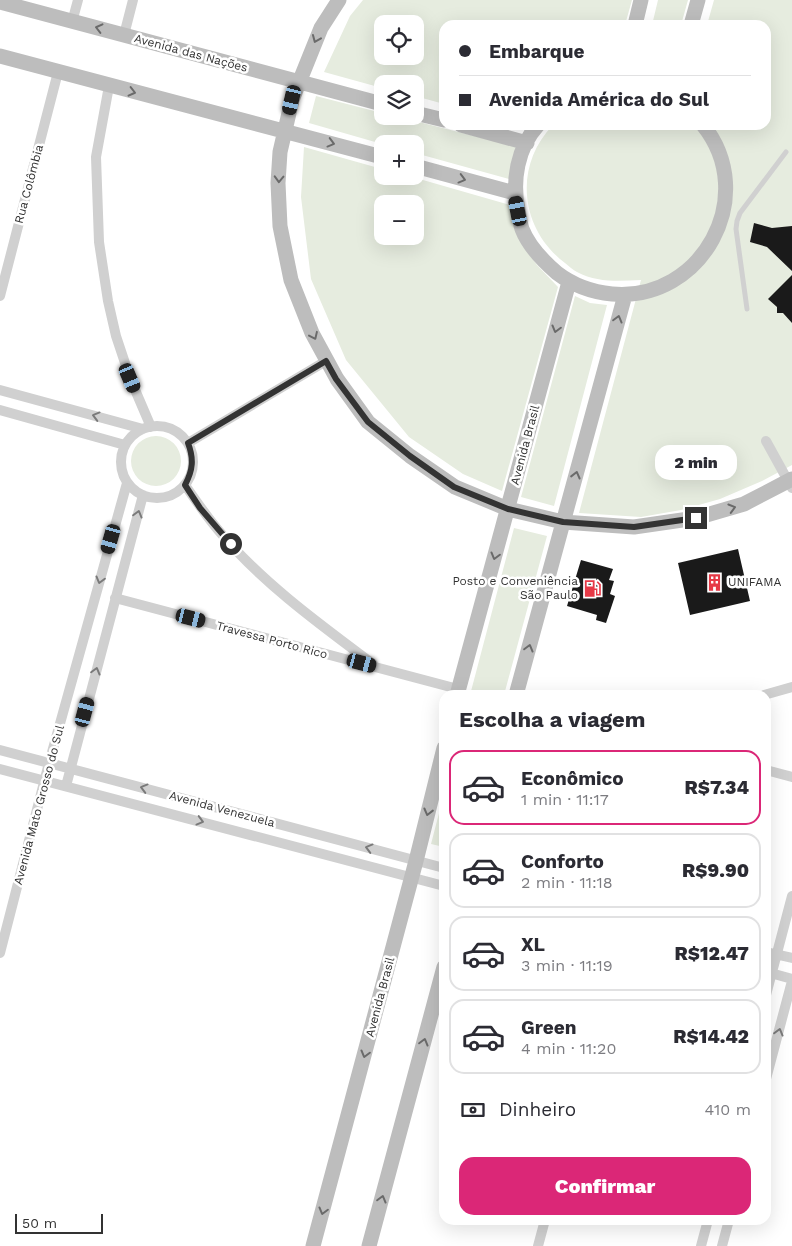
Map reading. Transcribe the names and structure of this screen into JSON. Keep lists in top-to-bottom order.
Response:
{
  "streets": {
    "main road": ["Avenida das Nações", "Avenida Brasil"],
    "street": [
      "Rua Colômbia",
      "Travessa Porto Rico",
      "Avenida Mato Grosso do Sul",
      "Avenida Venezuela"
    ]
  },
  "crossings": [
    ["Avenida Brasil", "Avenida Venezuela"],
    ["Travessa Porto Rico", "Avenida Mato Grosso do Sul"],
    ["Avenida Mato Grosso do Sul", "Avenida Venezuela"]
  ],
  "places": {
    "building": ["UNIFAMA"],
    "fuel station": ["Posto e Conveniência São Paulo"]
  },
  "scale_bar": "50 m",
  "page": {
    "map_buttons": ["+", "−"],
    "banner": ["Embarque", "Avenida América do Sul"],
    "bubble": "2 min",
    "heading": "Escolha a viagem",
    "list": [
      {
        "name": "Econômico",
        "note": "1 min · 11:17",
        "value": "R$7.34"
      },
      {
        "name": "Conforto",
        "note": "2 min · 11:18",
        "value": "R$9.90"
      },
      {
        "name": "XL",
        "note": "3 min · 11:19",
        "value": "R$12.47"
      },
      {
        "name": "Green",
        "note": "4 min · 11:20",
        "value": "R$14.42"
      }
    ],
    "pay": ["Dinheiro", "410 m"],
    "buttons": "Confirmar",
    "scale": "50 m"
  }
}
